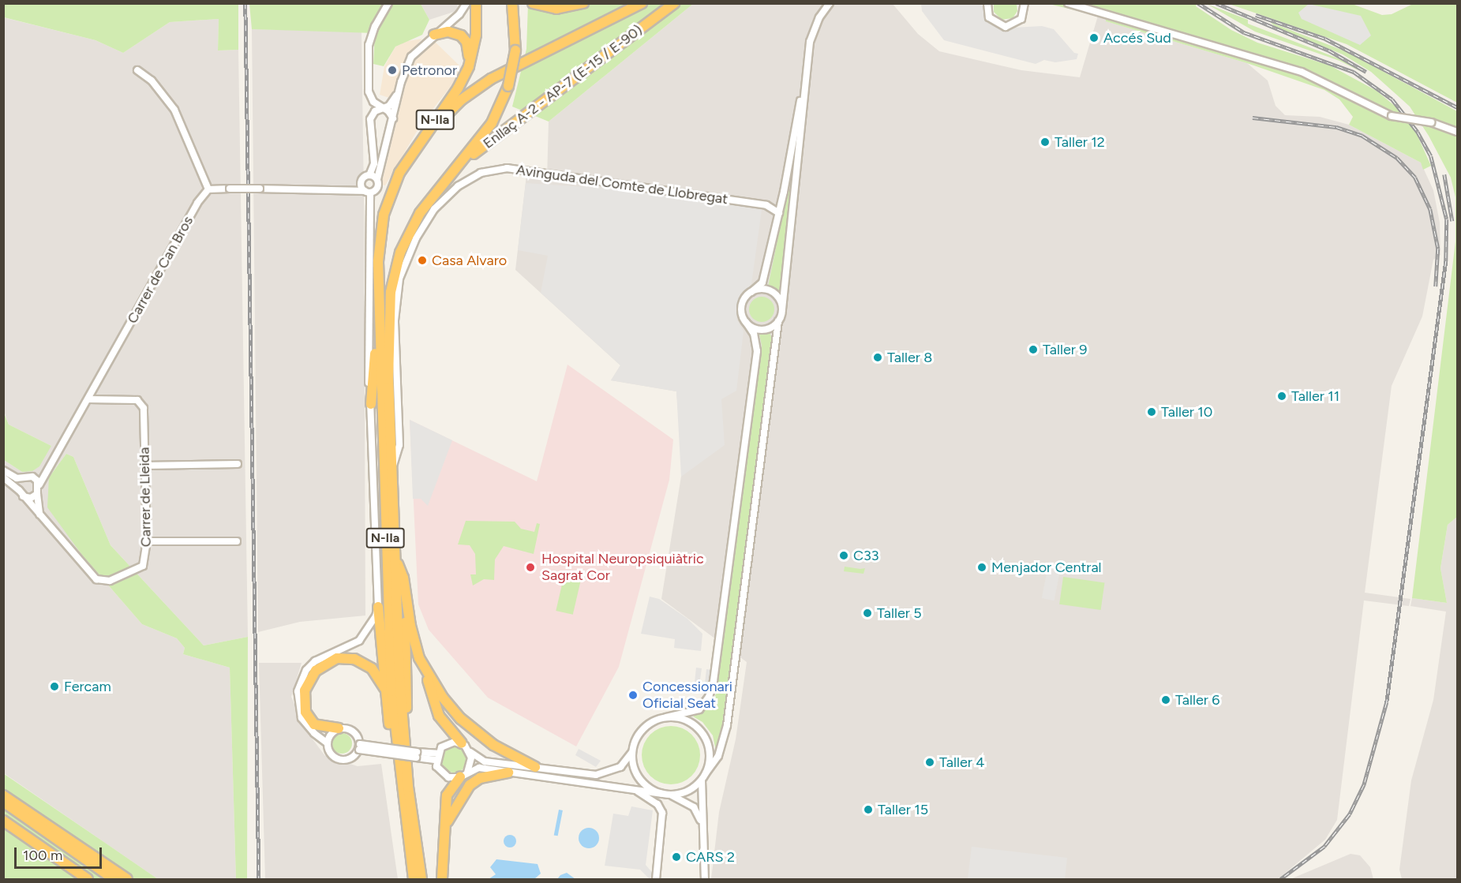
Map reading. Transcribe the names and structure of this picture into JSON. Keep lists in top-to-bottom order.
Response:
{
  "streets": {
    "highway": ["Enllaç A-2 - AP-7 (E-15 / E-90)", "N-IIa"],
    "street": ["Avinguda del Comte de Llobregat", "Carrer de Can Bros", "Carrer de Lleida"]
  },
  "crossings": [
    ["Enllaç A-2 - AP-7 (E-15 / E-90)", "N-IIa"],
    ["N-IIa", "Avinguda del Comte de Llobregat"],
    ["Carrer de Can Bros", "Carrer de Lleida"]
  ],
  "places": [
    "Accés Sud",
    "Petronor",
    "Taller 12",
    "Casa Alvaro",
    "Taller 9",
    "Taller 8",
    "Taller 11",
    "Taller 10",
    "C33",
    "Hospital Neuropsiquiàtric Sagrat Cor",
    "Menjador Central",
    "Taller 5",
    "Fercam",
    "Concessionari Oficial Seat",
    "Taller 6",
    "Taller 4",
    "Taller 15",
    "CARS 2"
  ],
  "scale_bar": "100 m"
}
